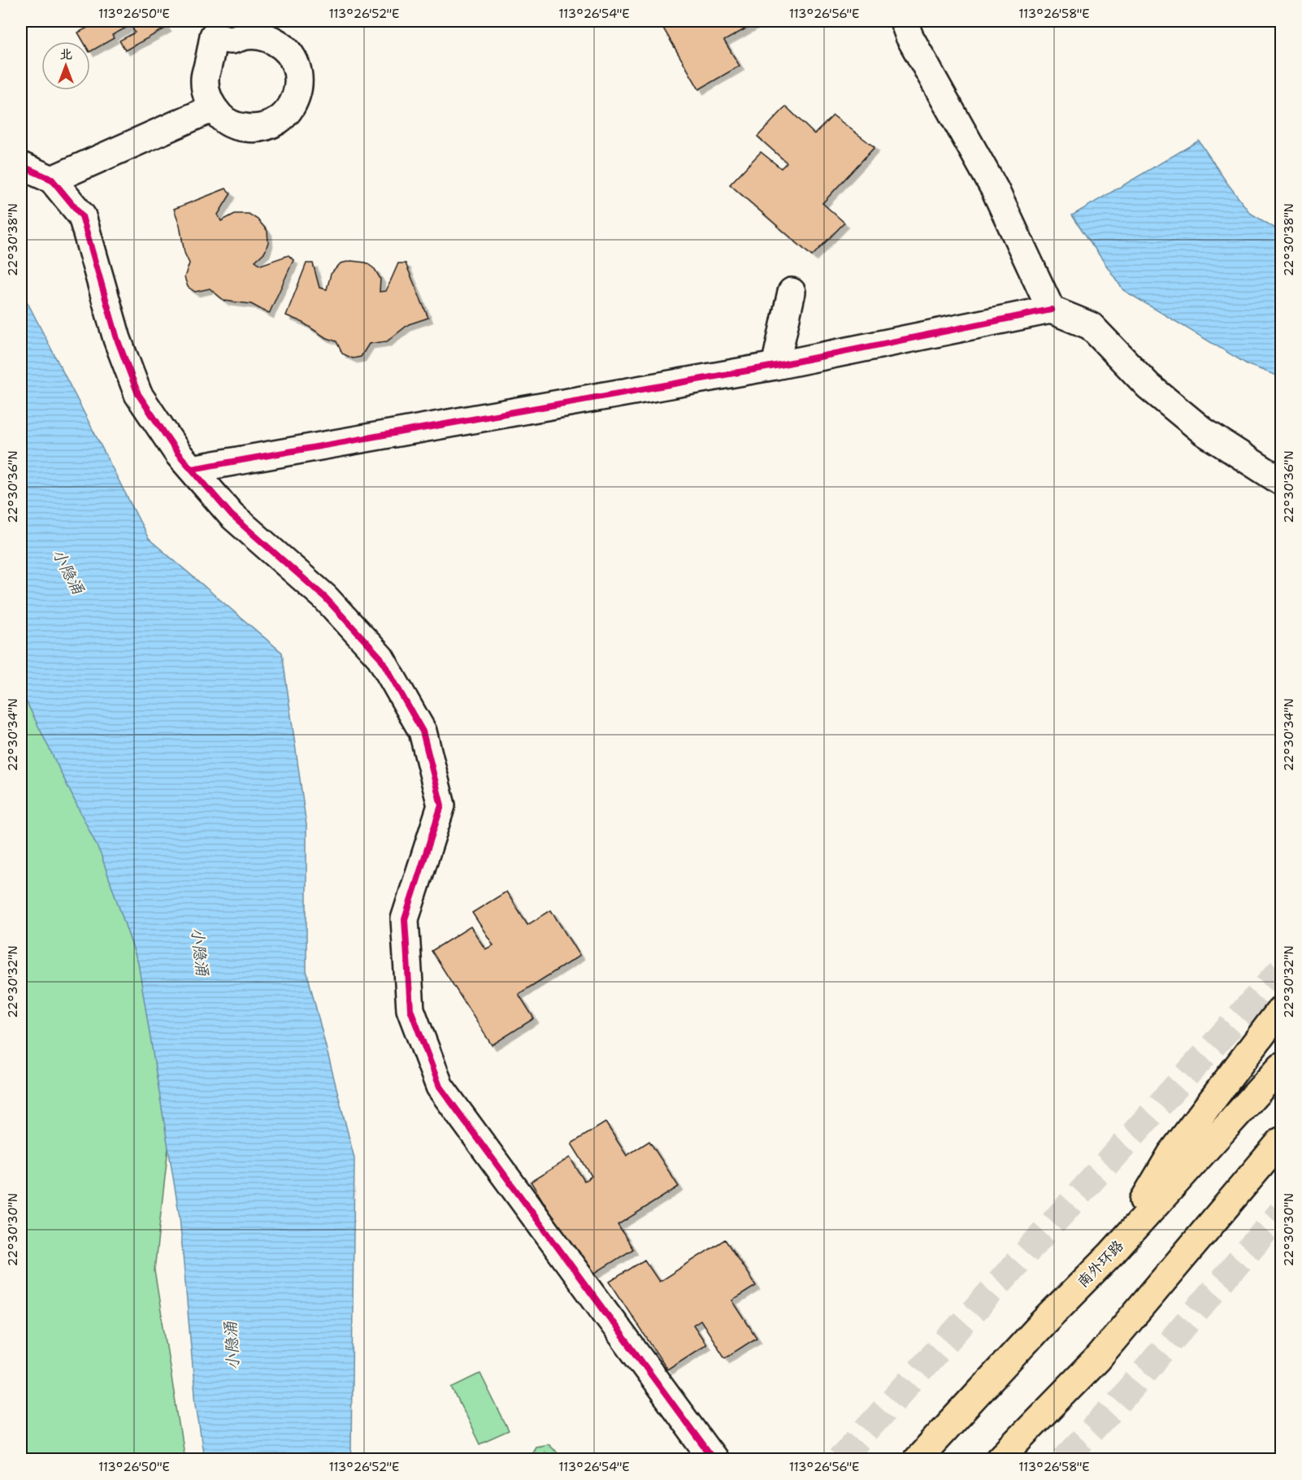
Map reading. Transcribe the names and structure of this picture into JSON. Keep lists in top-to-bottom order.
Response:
{
  "streets": {
    "highway": ["南外环路"]
  },
  "water": ["小隐涌"],
  "north": "top",
  "coordinates": [
    "113°26'50\"E",
    "113°26'52\"E",
    "113°26'54\"E",
    "113°26'56\"E",
    "113°26'58\"E",
    "22°30'38\"N",
    "22°30'36\"N",
    "22°30'34\"N",
    "22°30'32\"N",
    "22°30'30\"N"
  ]
}
